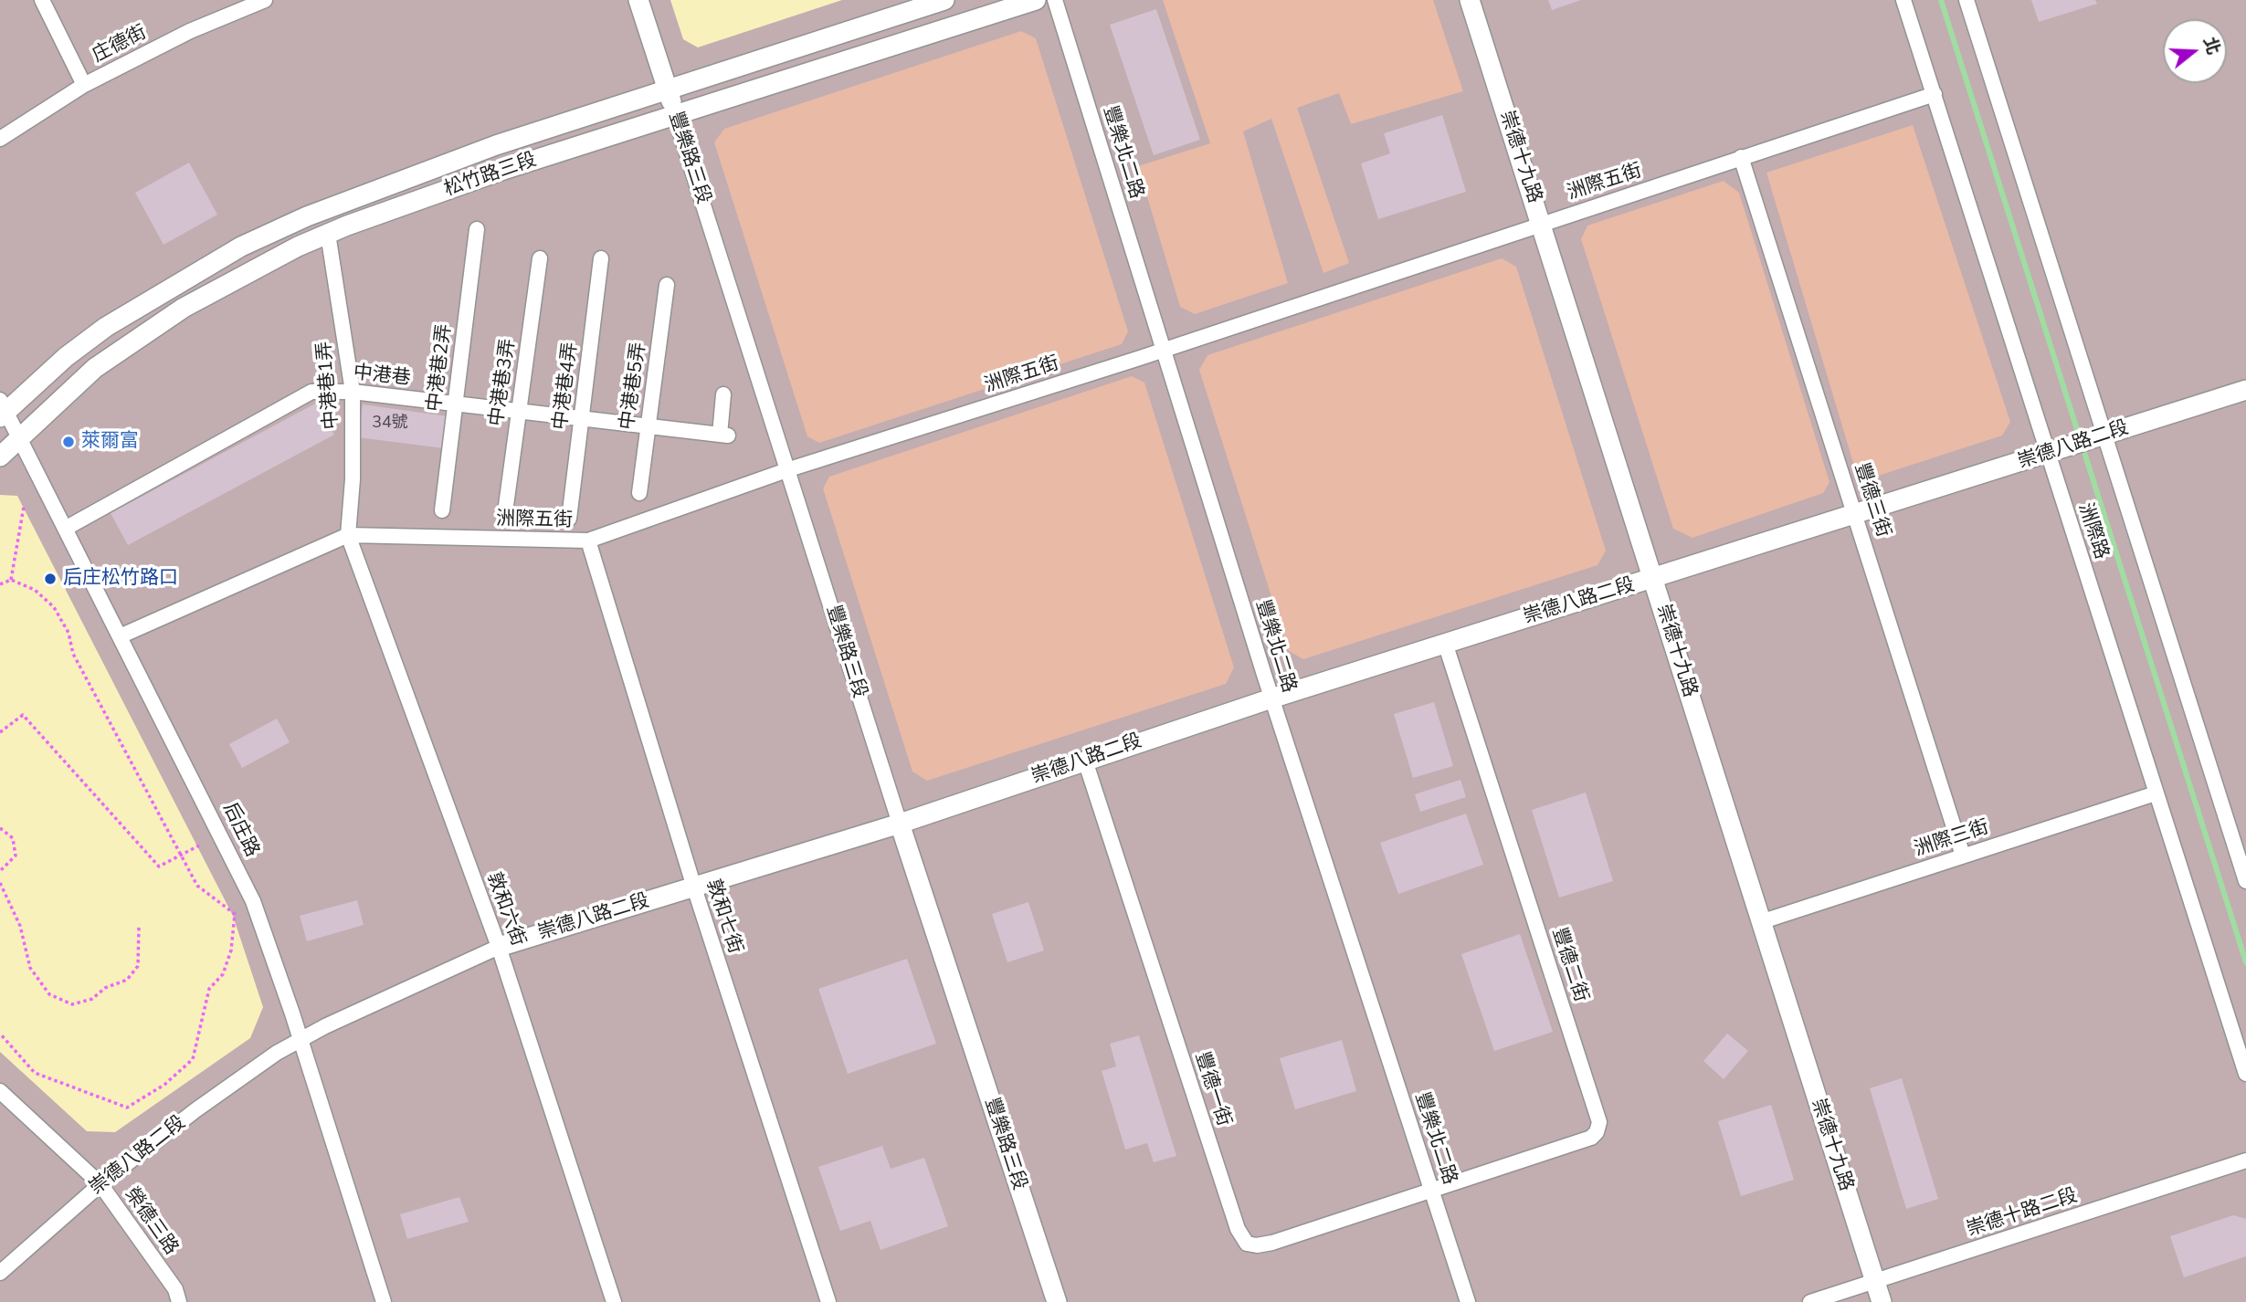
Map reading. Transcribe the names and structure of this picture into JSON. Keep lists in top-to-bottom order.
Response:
{
  "streets": {
    "street": [
      "庄德街",
      "豐樂北二路",
      "崇德十九路",
      "豐樂路三段",
      "松竹路三段",
      "洲際五街",
      "中港巷2弄",
      "中港巷",
      "中港巷3弄",
      "中港巷1弄",
      "中港巷4弄",
      "中港巷5弄",
      "崇德八路二段",
      "豐德三街",
      "洲際路",
      "后庄路",
      "洲際三街",
      "敦和六街",
      "敦和七街",
      "豐德二街",
      "豐德一街",
      "崇德十路二段",
      "榮德三路"
    ]
  },
  "crossings": [
    ["豐樂北二路", "洲際五街"],
    ["豐樂北二路", "崇德八路二段"],
    ["豐樂北二路", "豐德二街"],
    ["豐樂北二路", "豐德一街"],
    ["崇德十九路", "洲際五街"],
    ["崇德十九路", "崇德八路二段"],
    ["崇德十九路", "洲際三街"],
    ["崇德十九路", "崇德十路二段"],
    ["豐樂路三段", "松竹路三段"],
    ["豐樂路三段", "洲際五街"],
    ["豐樂路三段", "崇德八路二段"],
    ["松竹路三段", "中港巷1弄"],
    ["松竹路三段", "后庄路"],
    ["洲際五街", "中港巷1弄"],
    ["洲際五街", "豐德三街"],
    ["洲際五街", "洲際路"],
    ["洲際五街", "后庄路"],
    ["洲際五街", "敦和六街"],
    ["洲際五街", "敦和七街"],
    ["中港巷2弄", "中港巷"],
    ["中港巷", "中港巷3弄"],
    ["中港巷", "中港巷1弄"],
    ["中港巷", "中港巷4弄"],
    ["中港巷", "中港巷5弄"],
    ["中港巷", "后庄路"],
    ["中港巷1弄", "敦和六街"],
    ["崇德八路二段", "豐德三街"],
    ["崇德八路二段", "洲際路"],
    ["崇德八路二段", "后庄路"],
    ["崇德八路二段", "敦和六街"],
    ["崇德八路二段", "敦和七街"],
    ["崇德八路二段", "豐德二街"],
    ["崇德八路二段", "豐德一街"],
    ["崇德八路二段", "榮德三路"],
    ["豐德三街", "洲際三街"],
    ["洲際路", "洲際三街"],
    ["豐德二街", "豐德一街"]
  ],
  "places": ["萊爾富", "后庄松竹路口"],
  "house_numbers": ["34號"],
  "north": "right"
}
